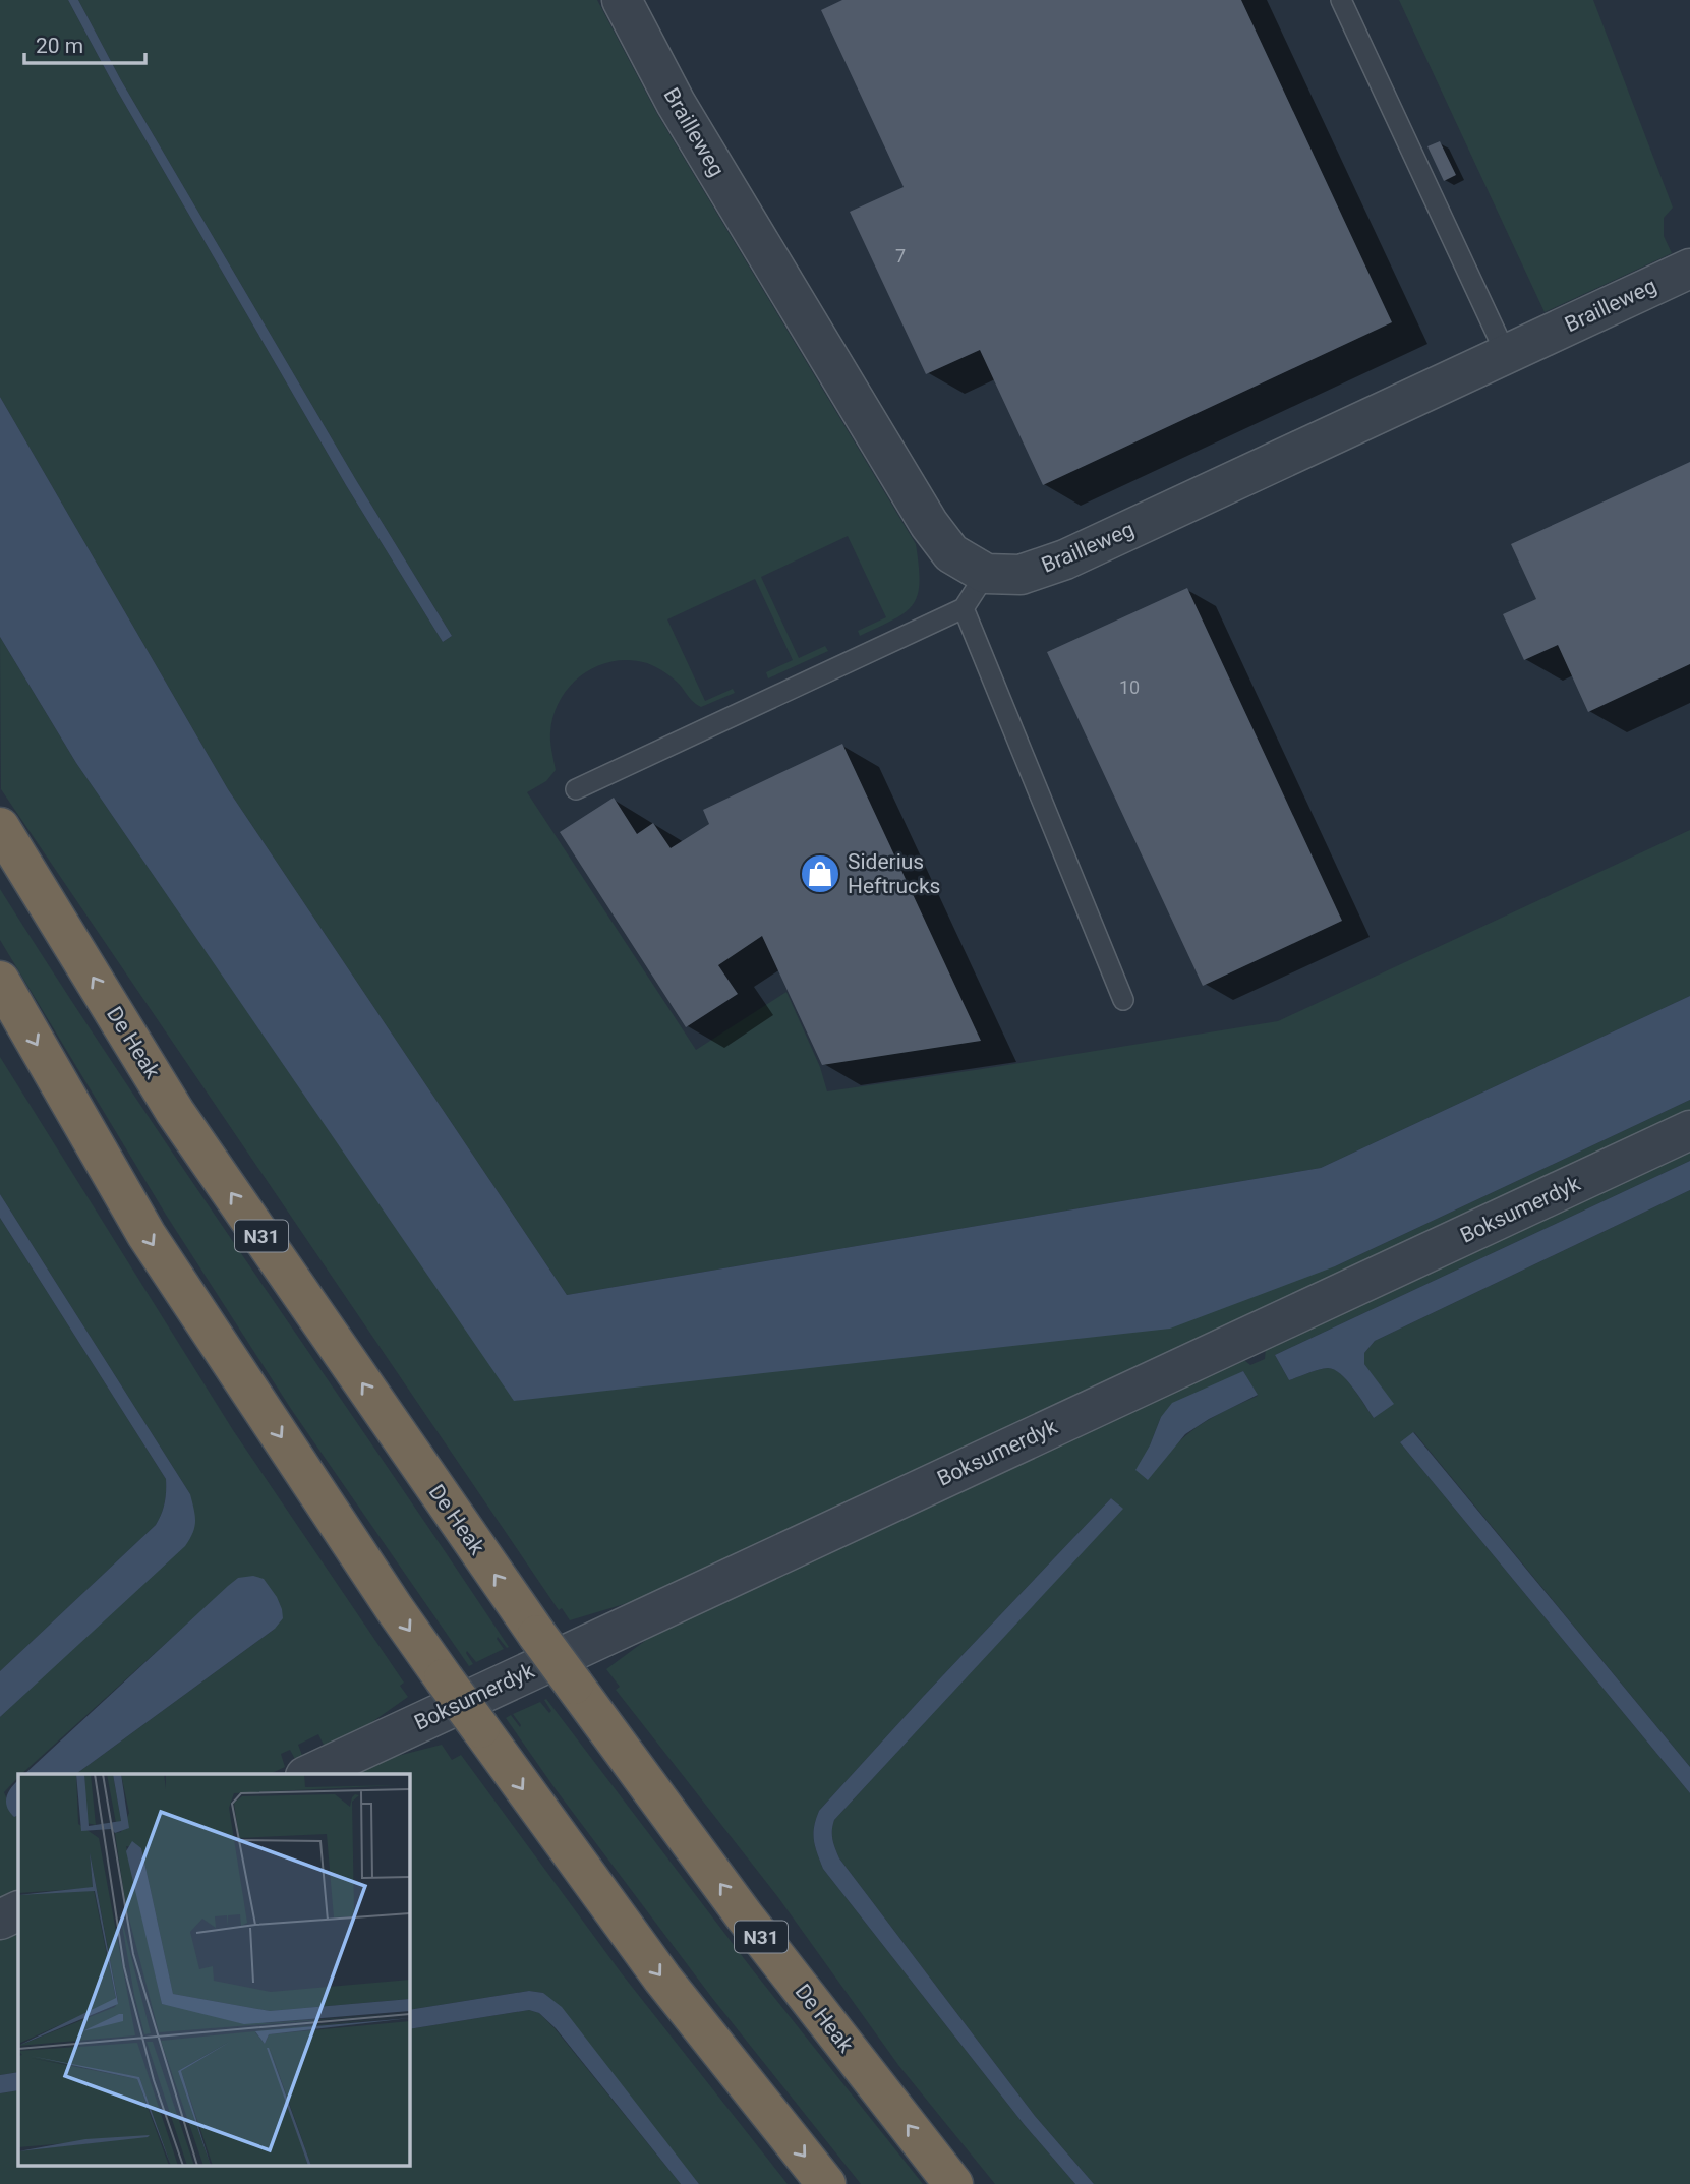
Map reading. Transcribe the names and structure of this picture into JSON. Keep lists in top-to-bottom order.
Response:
{
  "streets": {
    "highway": ["De Heak", "N31"],
    "street": ["Brailleweg", "Boksumerdyk"]
  },
  "places": {
    "shop": ["Siderius Heftrucks"]
  },
  "house_numbers": ["7", "10"],
  "scale_bar": "20 m"
}
